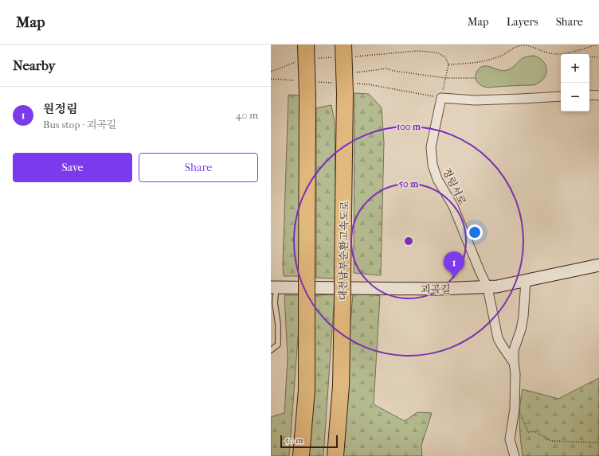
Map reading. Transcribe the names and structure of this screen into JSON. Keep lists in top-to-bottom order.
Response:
{
  "streets": {
    "highway": ["대전남부순환고속도로"],
    "street": ["정림서로", "괴곡길"]
  },
  "crossings": [
    ["정림서로", "괴곡길"]
  ],
  "scale_bar": "50 m",
  "page": {
    "header": "Map",
    "nav": ["Map", "Layers", "Share"],
    "heading": "Nearby",
    "map_buttons": ["+", "−"],
    "list": [
      {
        "mark": "1",
        "name": "원정림",
        "note": "Bus stop · 괴곡길",
        "value": "40 m"
      }
    ],
    "buttons": ["Save", "Share"],
    "pins": "1",
    "scale": "50 m"
  },
  "rings": ["100 m", "50 m"]
}
